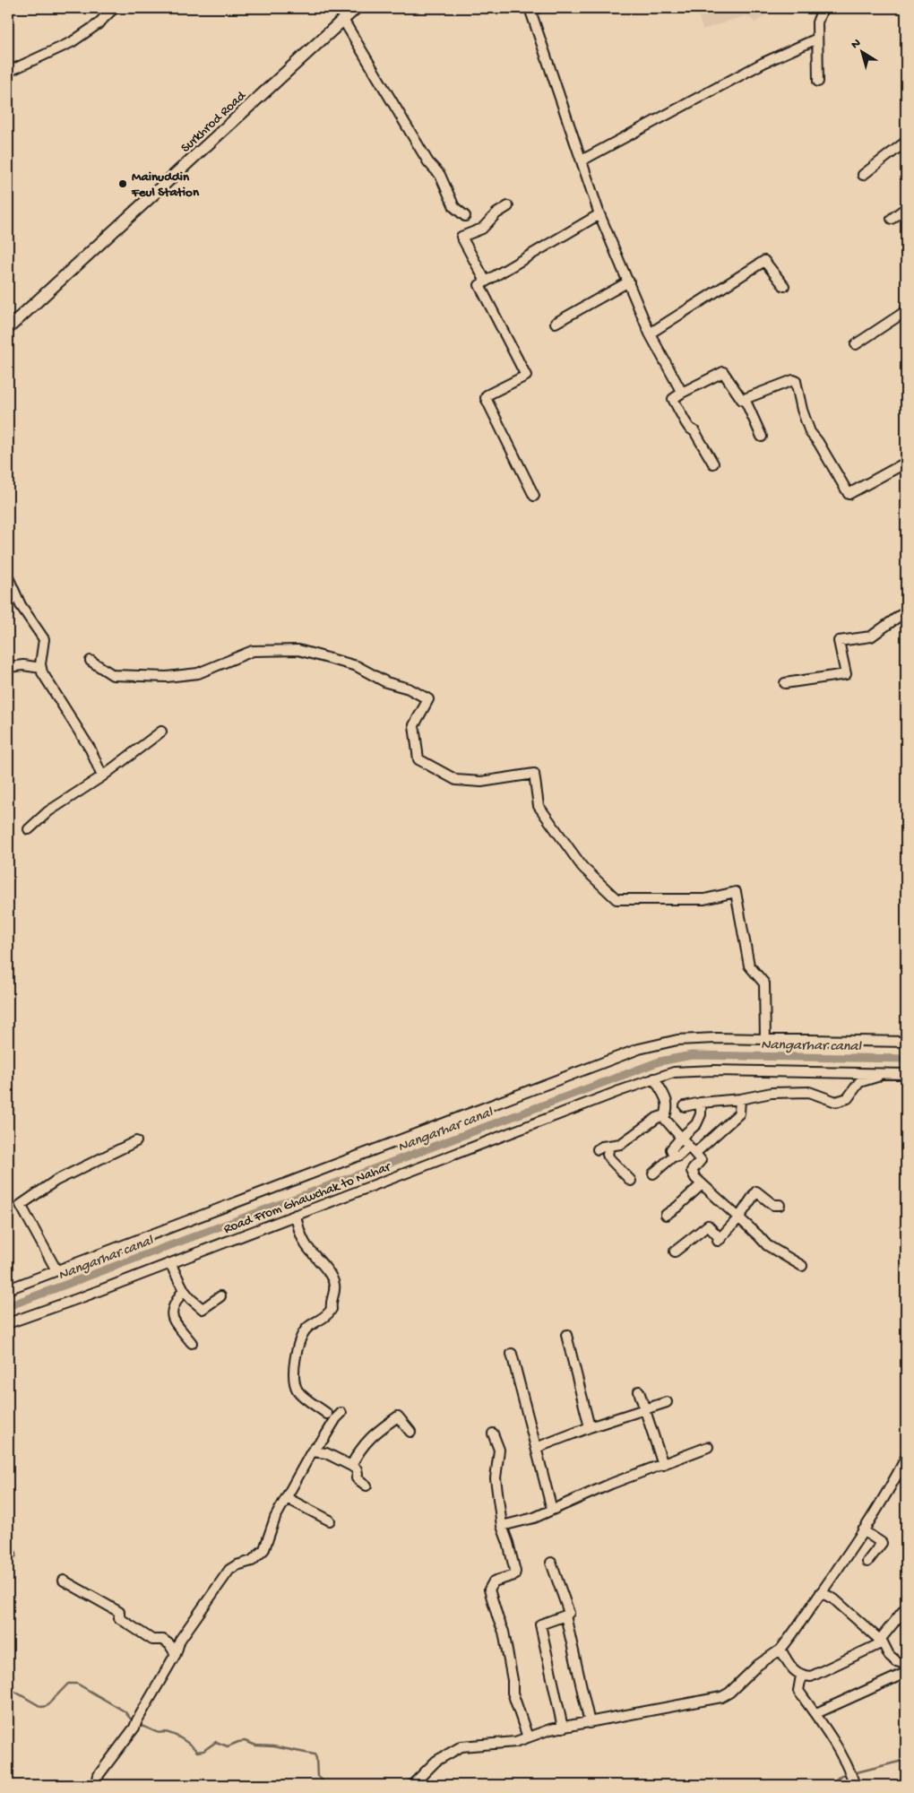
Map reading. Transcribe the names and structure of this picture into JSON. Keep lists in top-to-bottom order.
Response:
{
  "streets": {
    "main road": ["Surkhrod Road"],
    "street": ["Road From Ghawchak to Nahar"]
  },
  "water": ["Nangarhar canal"],
  "places": ["Mainuddin Feul Station"],
  "north": "top left"
}
